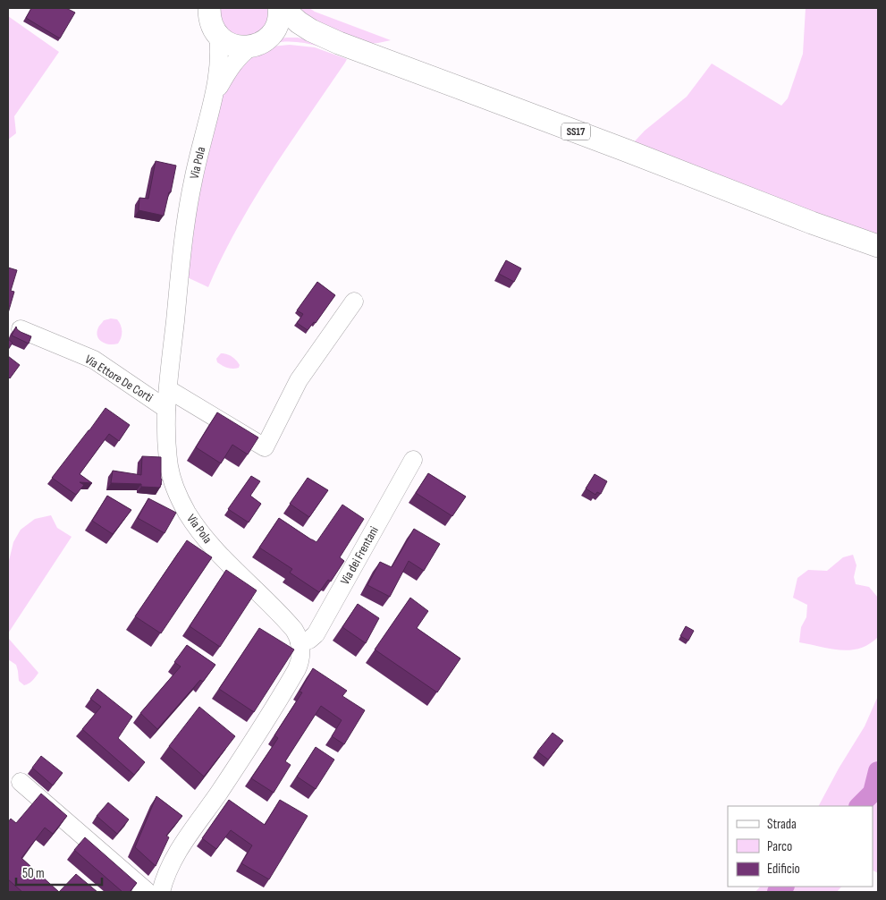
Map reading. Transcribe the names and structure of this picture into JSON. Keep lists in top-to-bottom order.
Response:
{
  "streets": {
    "main road": ["SS17"],
    "street": ["Via Pola", "Via Ettore De Corti", "Via dei Frentani"]
  },
  "crossings": [
    ["Via Pola", "Via Ettore De Corti"],
    ["Via Pola", "Via dei Frentani"]
  ],
  "legend": ["Strada", "Parco", "Edificio"],
  "scale_bar": "50 m"
}
